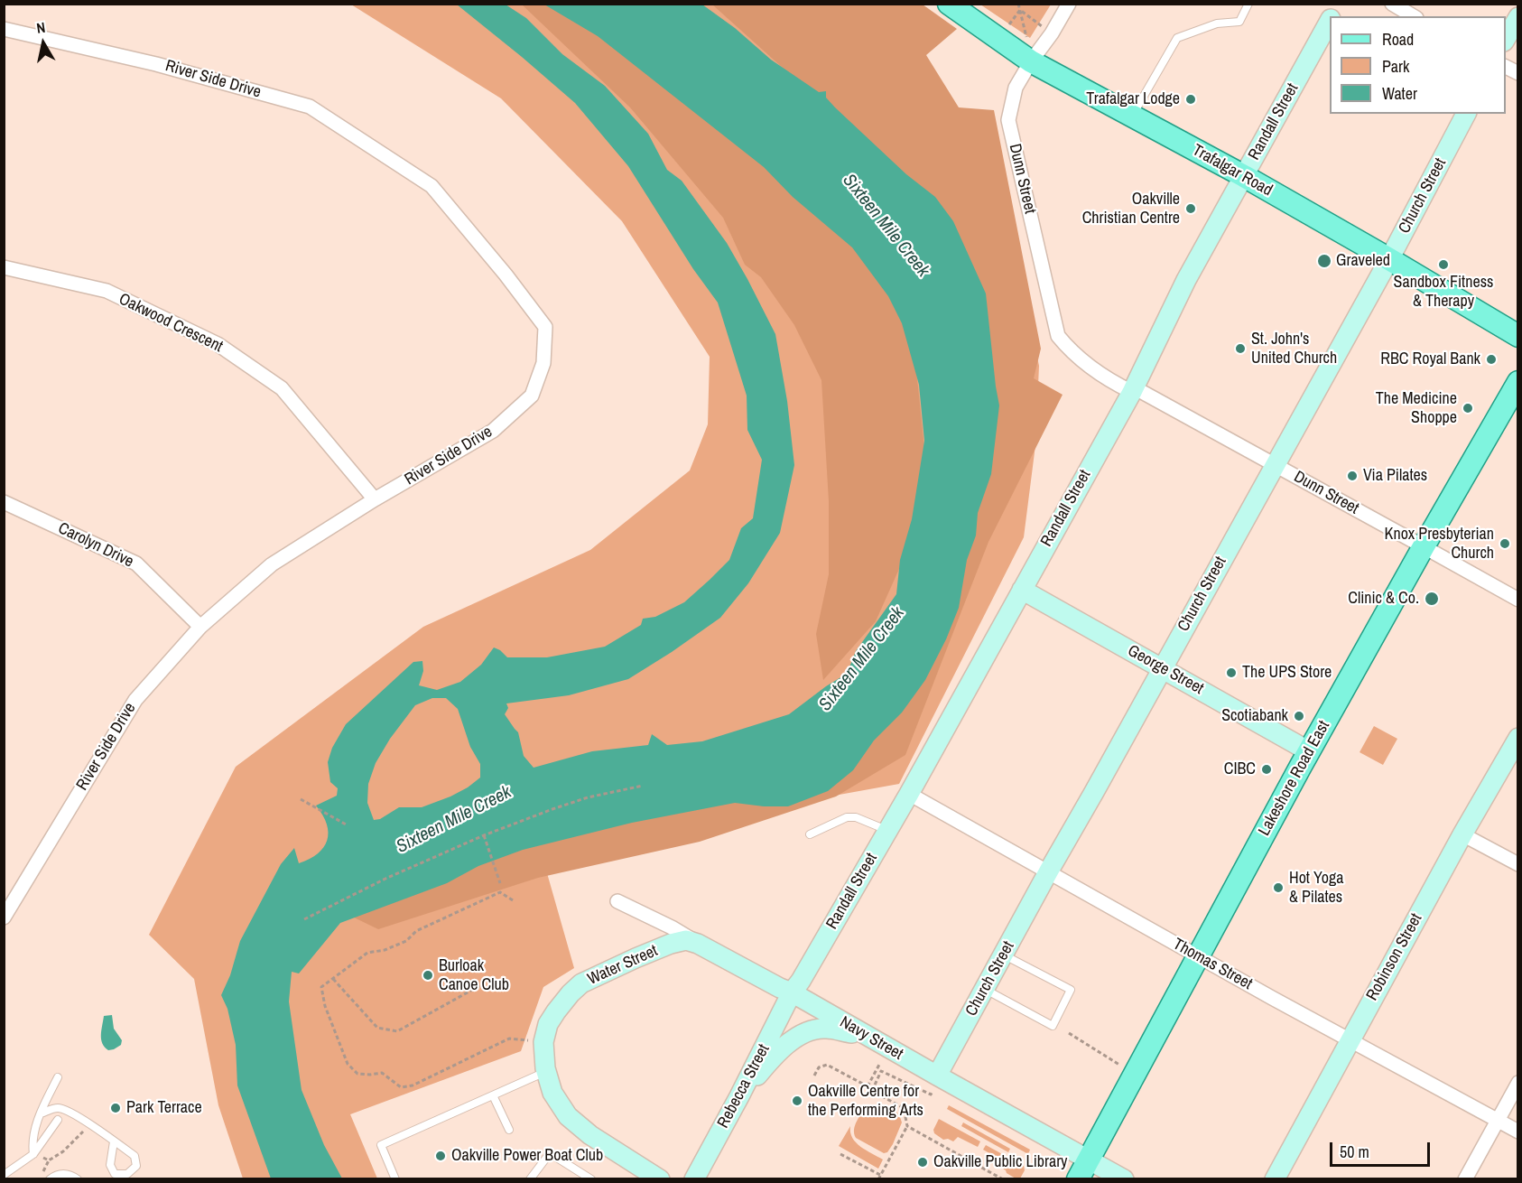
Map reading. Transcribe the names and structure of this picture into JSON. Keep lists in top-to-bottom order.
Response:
{
  "streets": {
    "main road": ["Trafalgar Road", "Lakeshore Road East"],
    "street": [
      "River Side Drive",
      "Randall Street",
      "Dunn Street",
      "Church Street",
      "Oakwood Crescent",
      "Carolyn Drive",
      "George Street",
      "Robinson Street",
      "Thomas Street",
      "Water Street",
      "Navy Street",
      "Rebecca Street"
    ]
  },
  "crossings": [
    ["River Side Drive", "Oakwood Crescent"],
    ["River Side Drive", "Carolyn Drive"],
    ["Randall Street", "Trafalgar Road"],
    ["Randall Street", "Dunn Street"],
    ["Randall Street", "George Street"],
    ["Randall Street", "Thomas Street"],
    ["Randall Street", "Navy Street"],
    ["Randall Street", "Rebecca Street"],
    ["Trafalgar Road", "Dunn Street"],
    ["Trafalgar Road", "Church Street"],
    ["Dunn Street", "Church Street"],
    ["Dunn Street", "Lakeshore Road East"],
    ["Church Street", "George Street"],
    ["Church Street", "Thomas Street"],
    ["Church Street", "Navy Street"],
    ["George Street", "Lakeshore Road East"],
    ["Lakeshore Road East", "Thomas Street"],
    ["Lakeshore Road East", "Navy Street"],
    ["Robinson Street", "Thomas Street"],
    ["Water Street", "Navy Street"],
    ["Navy Street", "Rebecca Street"]
  ],
  "water": ["Sixteen Mile Creek"],
  "places": [
    "Trafalgar Lodge",
    "Oakville Christian Centre",
    "Graveled",
    "Sandbox Fitness & Therapy",
    "St. John's United Church",
    "RBC Royal Bank",
    "The Medicine Shoppe",
    "Via Pilates",
    "Knox Presbyterian Church",
    "Clinic & Co.",
    "The UPS Store",
    "Scotiabank",
    "CIBC",
    "Hot Yoga & Pilates",
    "Burloak Canoe Club",
    "Oakville Centre for the Performing Arts",
    "Park Terrace",
    "Oakville Power Boat Club",
    "Oakville Public Library"
  ],
  "legend": ["Road", "Park", "Water"],
  "scale_bar": "50 m",
  "north": "top"
}
